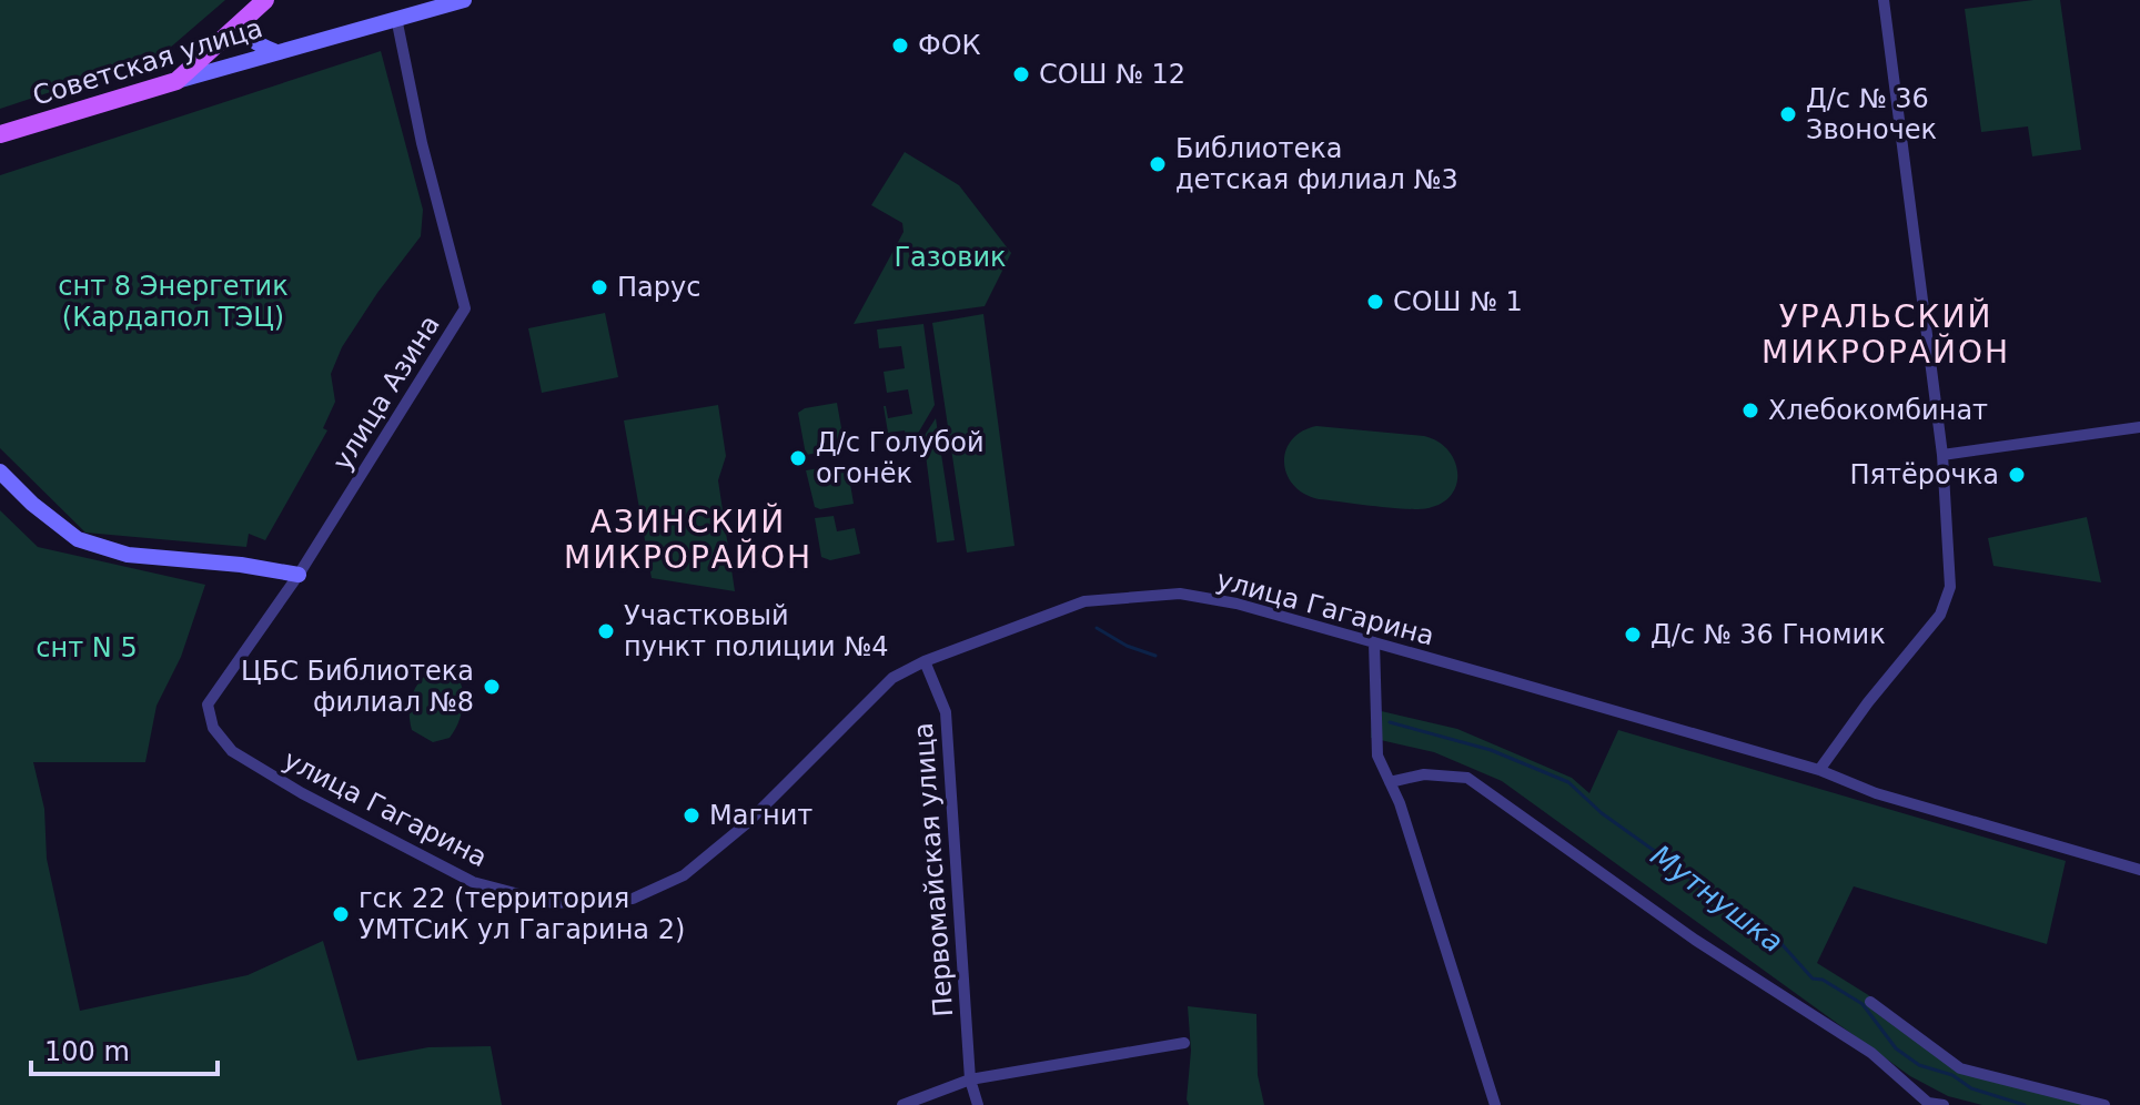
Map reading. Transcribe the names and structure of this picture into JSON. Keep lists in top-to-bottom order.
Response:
{
  "streets": {
    "main road": ["Советская улица"],
    "street": ["улица Азина", "улица Гагарина", "Первомайская улица"]
  },
  "crossings": [
    ["Советская улица", "улица Азина"],
    ["улица Азина", "улица Гагарина"],
    ["улица Гагарина", "Первомайская улица"]
  ],
  "districts": ["УРАЛЬСКИЙ МИКРОРАЙОН", "АЗИНСКИЙ МИКРОРАЙОН"],
  "water": ["Мутнушка"],
  "parks": ["Газовик", "снт 8 Энергетик (Кардапол ТЭЦ)", "снт N 5"],
  "places": [
    "ФОК",
    "СОШ № 12",
    "Д/с № 36 Звоночек",
    "Библиотека детская филиал №3",
    "Парус",
    "СОШ № 1",
    "Хлебокомбинат",
    "Д/с Голубой огонёк",
    "Пятёрочка",
    "Участковый пункт полиции №4",
    "Д/с № 36 Гномик",
    "ЦБС Библиотека филиал №8",
    "Магнит",
    "гск 22 (территория УМТСиК ул Гагарина 2)"
  ],
  "scale_bar": "100 m"
}
